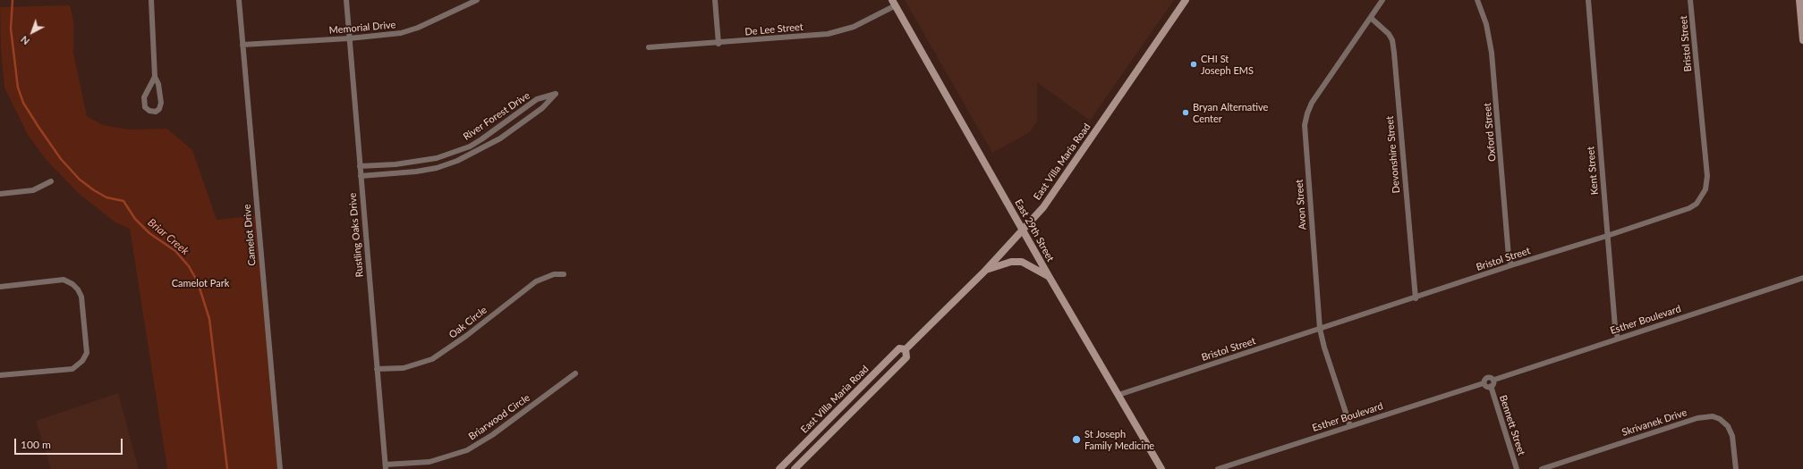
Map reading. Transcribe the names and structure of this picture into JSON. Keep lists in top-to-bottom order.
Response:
{
  "streets": {
    "main road": ["East Villa Maria Road", "East 29th Street"],
    "street": [
      "Memorial Drive",
      "De Lee Street",
      "Bristol Street",
      "River Forest Drive",
      "Oxford Street",
      "Devonshire Street",
      "Kent Street",
      "Avon Street",
      "Camelot Drive",
      "Rustling Oaks Drive",
      "Esther Boulevard",
      "Oak Circle",
      "Briarwood Circle",
      "Skrivanek Drive",
      "Bennett Street"
    ]
  },
  "crossings": [
    ["Memorial Drive", "Camelot Drive"],
    ["Memorial Drive", "Rustling Oaks Drive"],
    ["De Lee Street", "East 29th Street"],
    ["Bristol Street", "Oxford Street"],
    ["Bristol Street", "Devonshire Street"],
    ["Bristol Street", "Kent Street"],
    ["Bristol Street", "Avon Street"],
    ["Bristol Street", "East 29th Street"],
    ["River Forest Drive", "Rustling Oaks Drive"],
    ["Devonshire Street", "Avon Street"],
    ["East Villa Maria Road", "East 29th Street"],
    ["Kent Street", "Esther Boulevard"],
    ["Avon Street", "Esther Boulevard"],
    ["Rustling Oaks Drive", "Oak Circle"],
    ["Rustling Oaks Drive", "Briarwood Circle"],
    ["Esther Boulevard", "Bennett Street"]
  ],
  "water": ["Briar Creek"],
  "parks": ["Camelot Park"],
  "places": ["CHI St Joseph EMS", "Bryan Alternative Center", "St Joseph Family Medicine"],
  "scale_bar": "100 m",
  "north": "bottom left"
}
